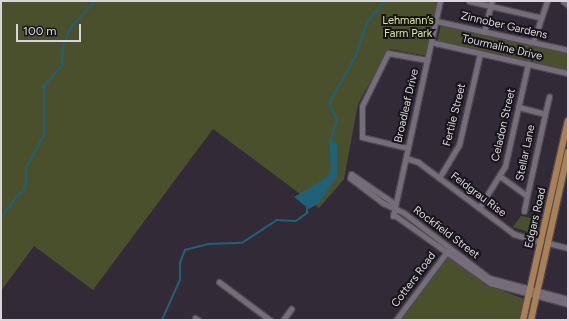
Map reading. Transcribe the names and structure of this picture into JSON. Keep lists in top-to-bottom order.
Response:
{
  "streets": {
    "main road": ["Edgars Road"],
    "street": [
      "Zinnober Gardens",
      "Tourmaline Drive",
      "Broadleaf Drive",
      "Fertile Street",
      "Celadon Street",
      "Stellar Lane",
      "Feldgrau Rise",
      "Rockfield Street",
      "Cotters Road"
    ]
  },
  "crossings": [
    ["Zinnober Gardens", "Broadleaf Drive"],
    ["Tourmaline Drive", "Broadleaf Drive"],
    ["Tourmaline Drive", "Fertile Street"],
    ["Tourmaline Drive", "Celadon Street"],
    ["Broadleaf Drive", "Feldgrau Rise"],
    ["Broadleaf Drive", "Rockfield Street"],
    ["Fertile Street", "Feldgrau Rise"],
    ["Celadon Street", "Stellar Lane"],
    ["Celadon Street", "Feldgrau Rise"],
    ["Feldgrau Rise", "Edgars Road"],
    ["Edgars Road", "Rockfield Street"],
    ["Rockfield Street", "Cotters Road"]
  ],
  "parks": ["Lehmann’s Farm Park"],
  "scale_bar": "100 m"
}
